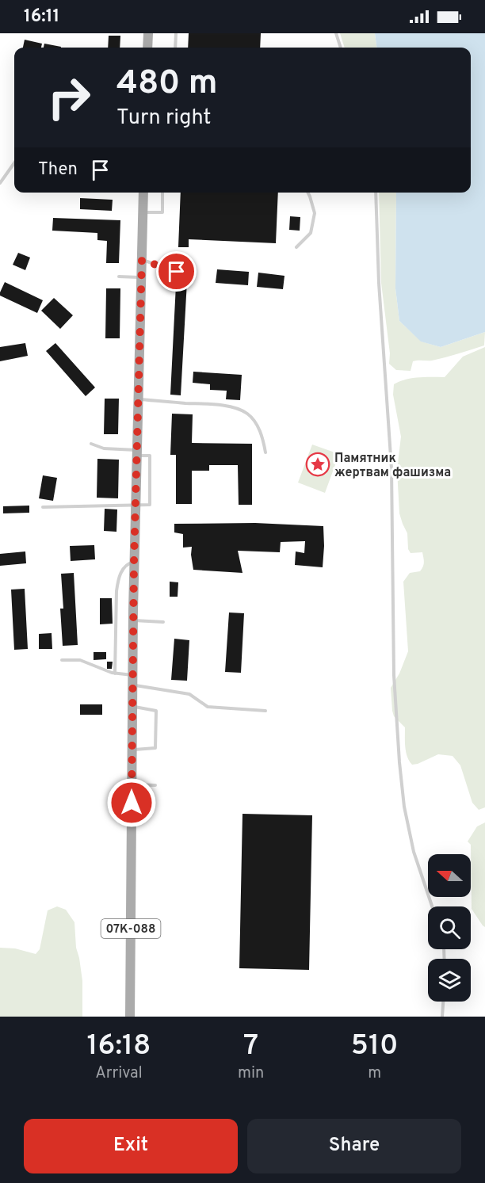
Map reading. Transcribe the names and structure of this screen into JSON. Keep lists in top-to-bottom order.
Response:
{
  "streets": {
    "main road": ["07К-088"]
  },
  "places": {
    "place": ["Памятник жертвам фашизма"]
  },
  "north": "left",
  "page": {
    "status": "16:11",
    "turn": ["480 m", "Turn right"],
    "then": "Then",
    "eta": [
      "16:18",
      "Arrival",
      "7",
      "min",
      "510",
      "m"
    ],
    "buttons": ["Exit", "Share"]
  }
}
